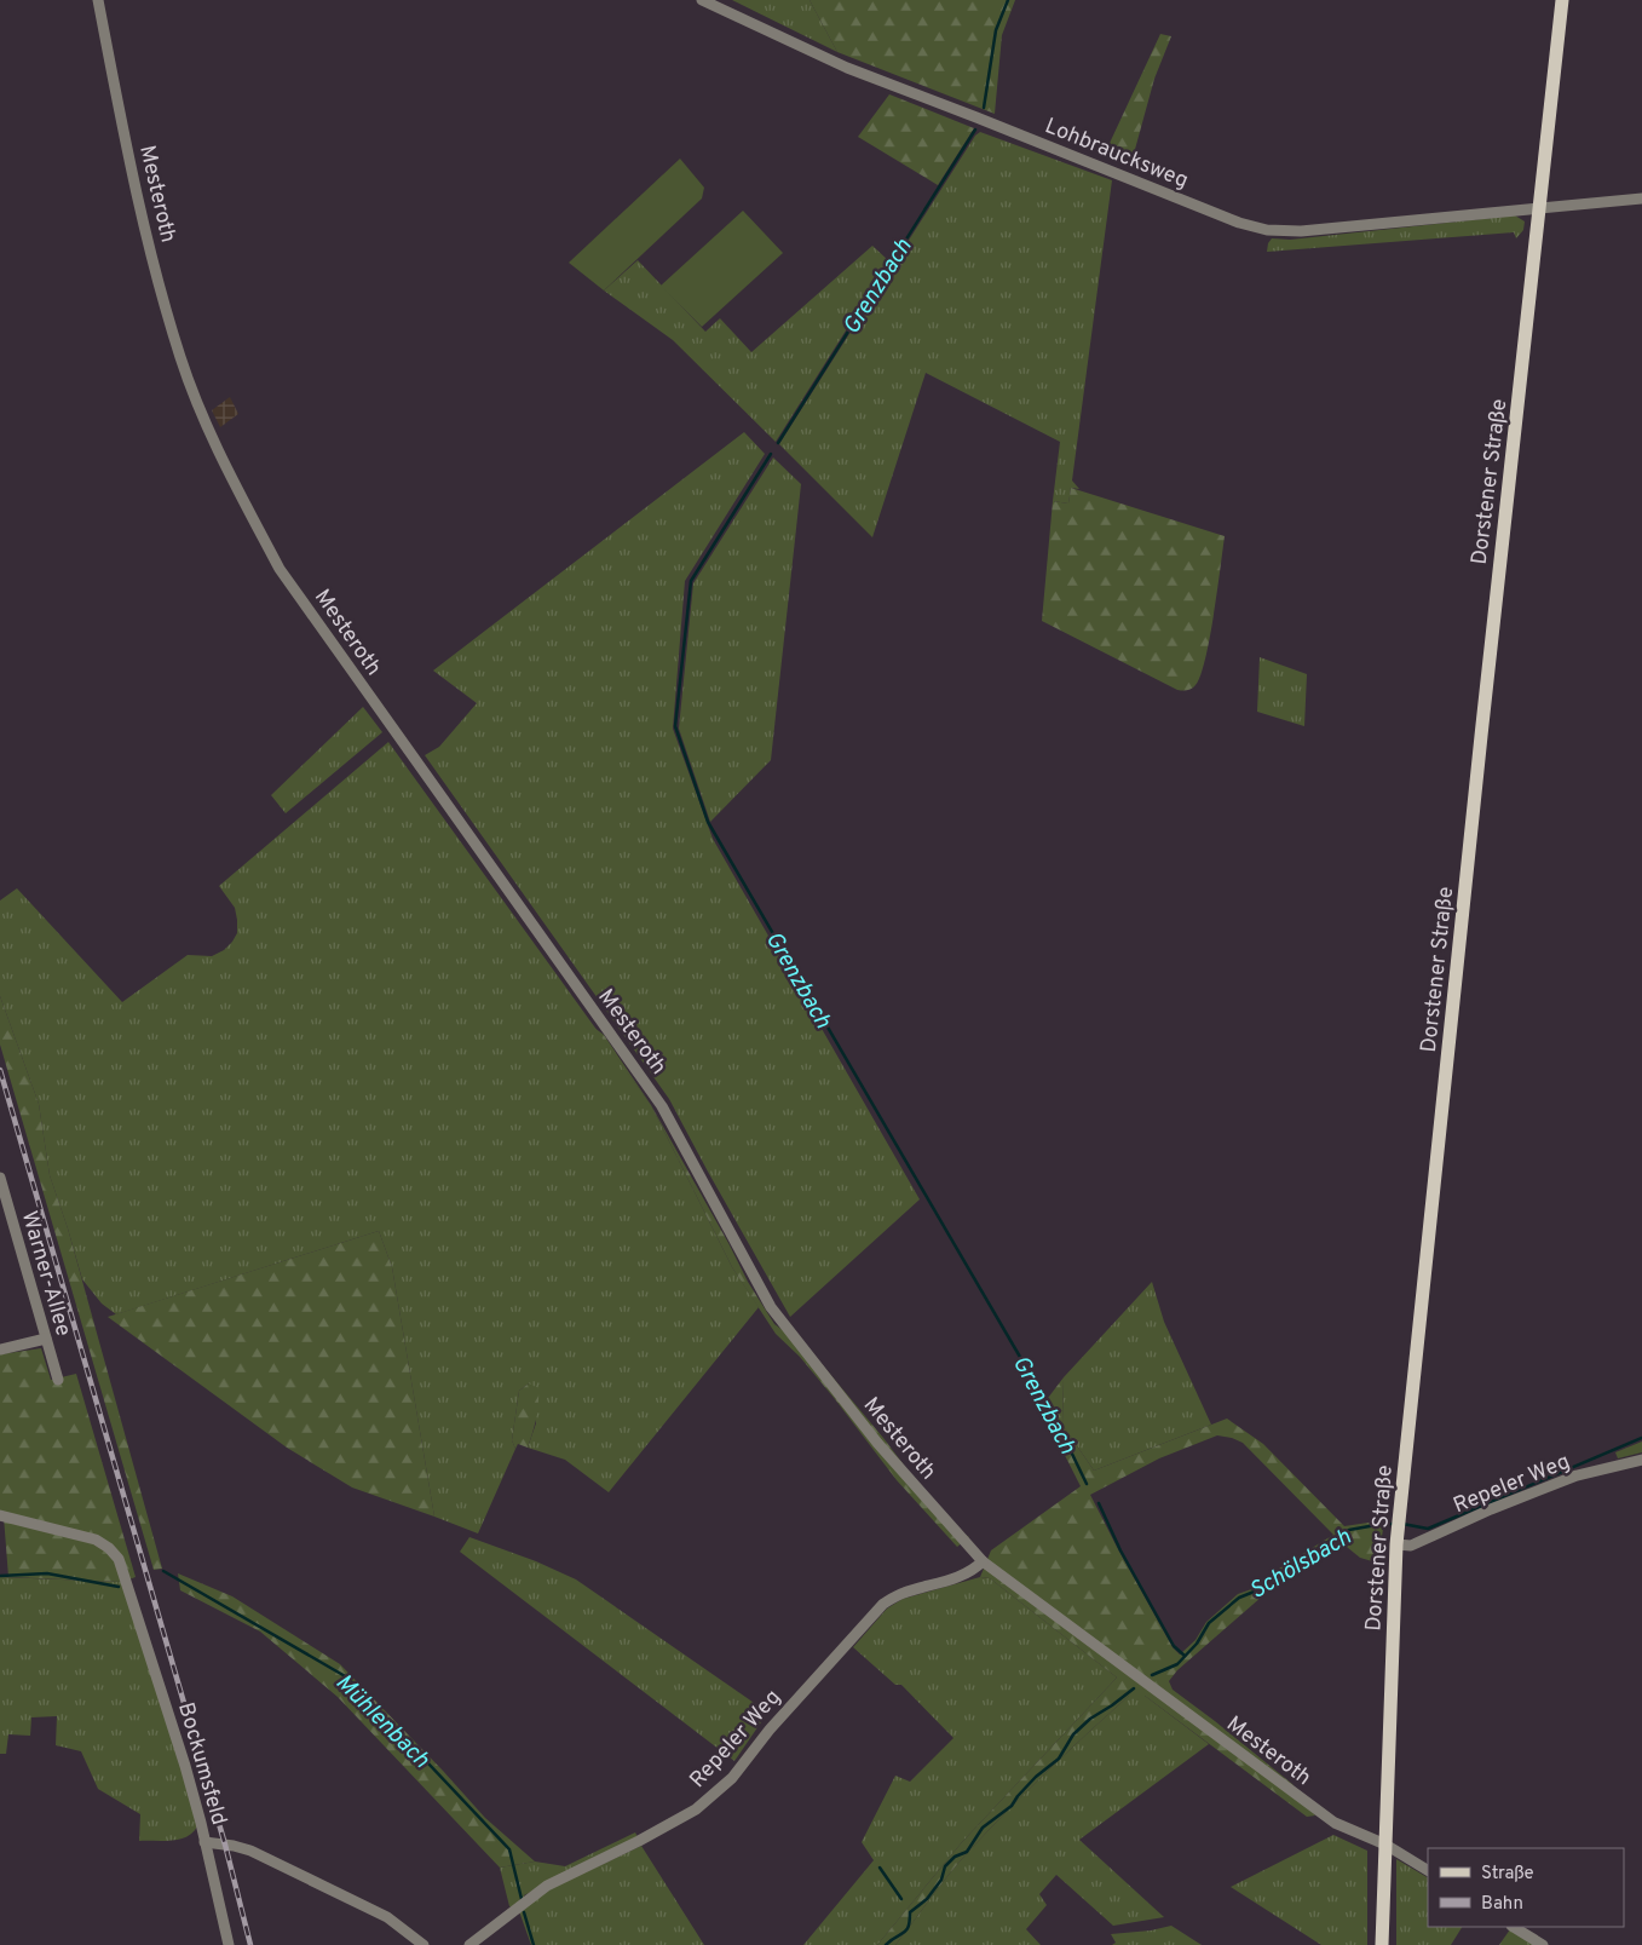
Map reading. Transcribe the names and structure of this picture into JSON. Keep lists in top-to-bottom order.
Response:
{
  "streets": {
    "main road": ["Dorstener Straße"],
    "street": [
      "Lohbraucksweg",
      "Mesteroth",
      "Warner-Allee",
      "Repeler Weg",
      "Bockumsfeld"
    ]
  },
  "crossings": [
    ["Lohbraucksweg", "Dorstener Straße"],
    ["Mesteroth", "Dorstener Straße"],
    ["Mesteroth", "Repeler Weg"],
    ["Dorstener Straße", "Repeler Weg"]
  ],
  "water": ["Grenzbach", "Schölsbach", "Mühlenbach"],
  "legend": ["Straße", "Bahn"]
}
